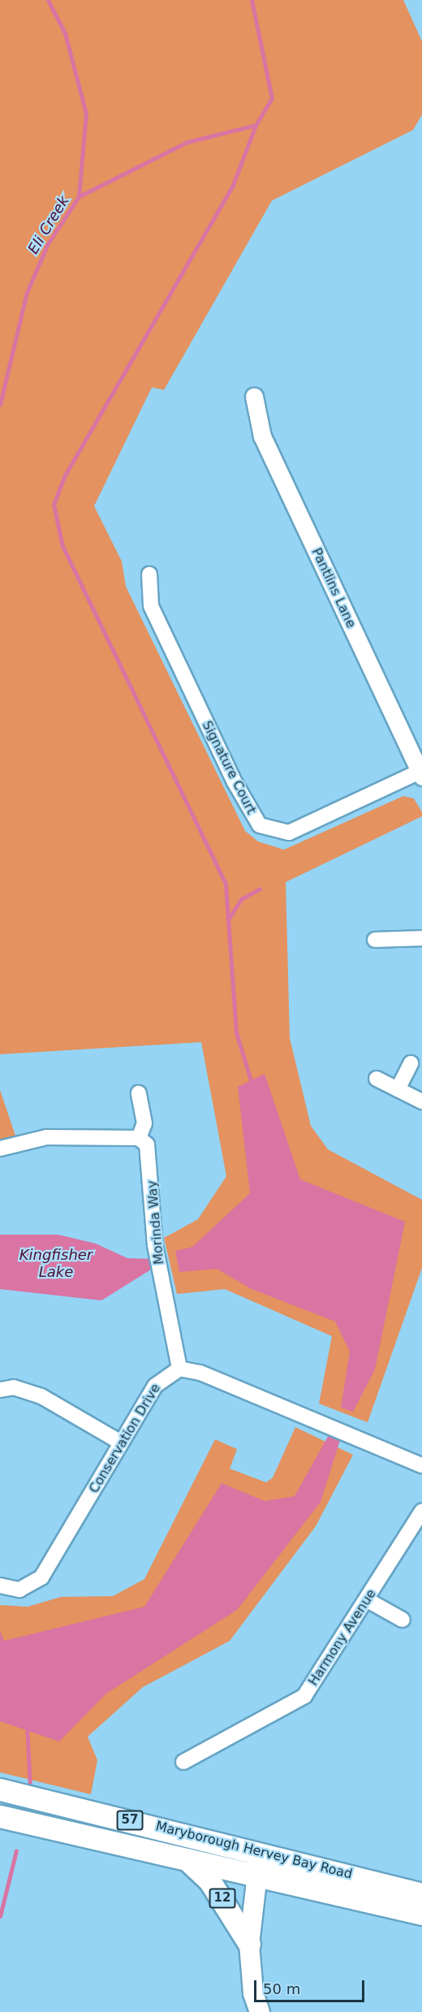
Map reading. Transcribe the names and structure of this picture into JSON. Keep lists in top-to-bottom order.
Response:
{
  "streets": {
    "main road": ["57", "Maryborough Hervey Bay Road", "12"],
    "street": [
      "Pantlins Lane",
      "Signature Court",
      "Morinda Way",
      "Conservation Drive",
      "Harmony Avenue"
    ]
  },
  "crossings": [
    ["Pantlins Lane", "Signature Court"],
    ["Morinda Way", "Conservation Drive"],
    ["Maryborough Hervey Bay Road", "12"]
  ],
  "water": ["Eli Creek", "Kingfisher Lake"],
  "scale_bar": "50 m"
}
